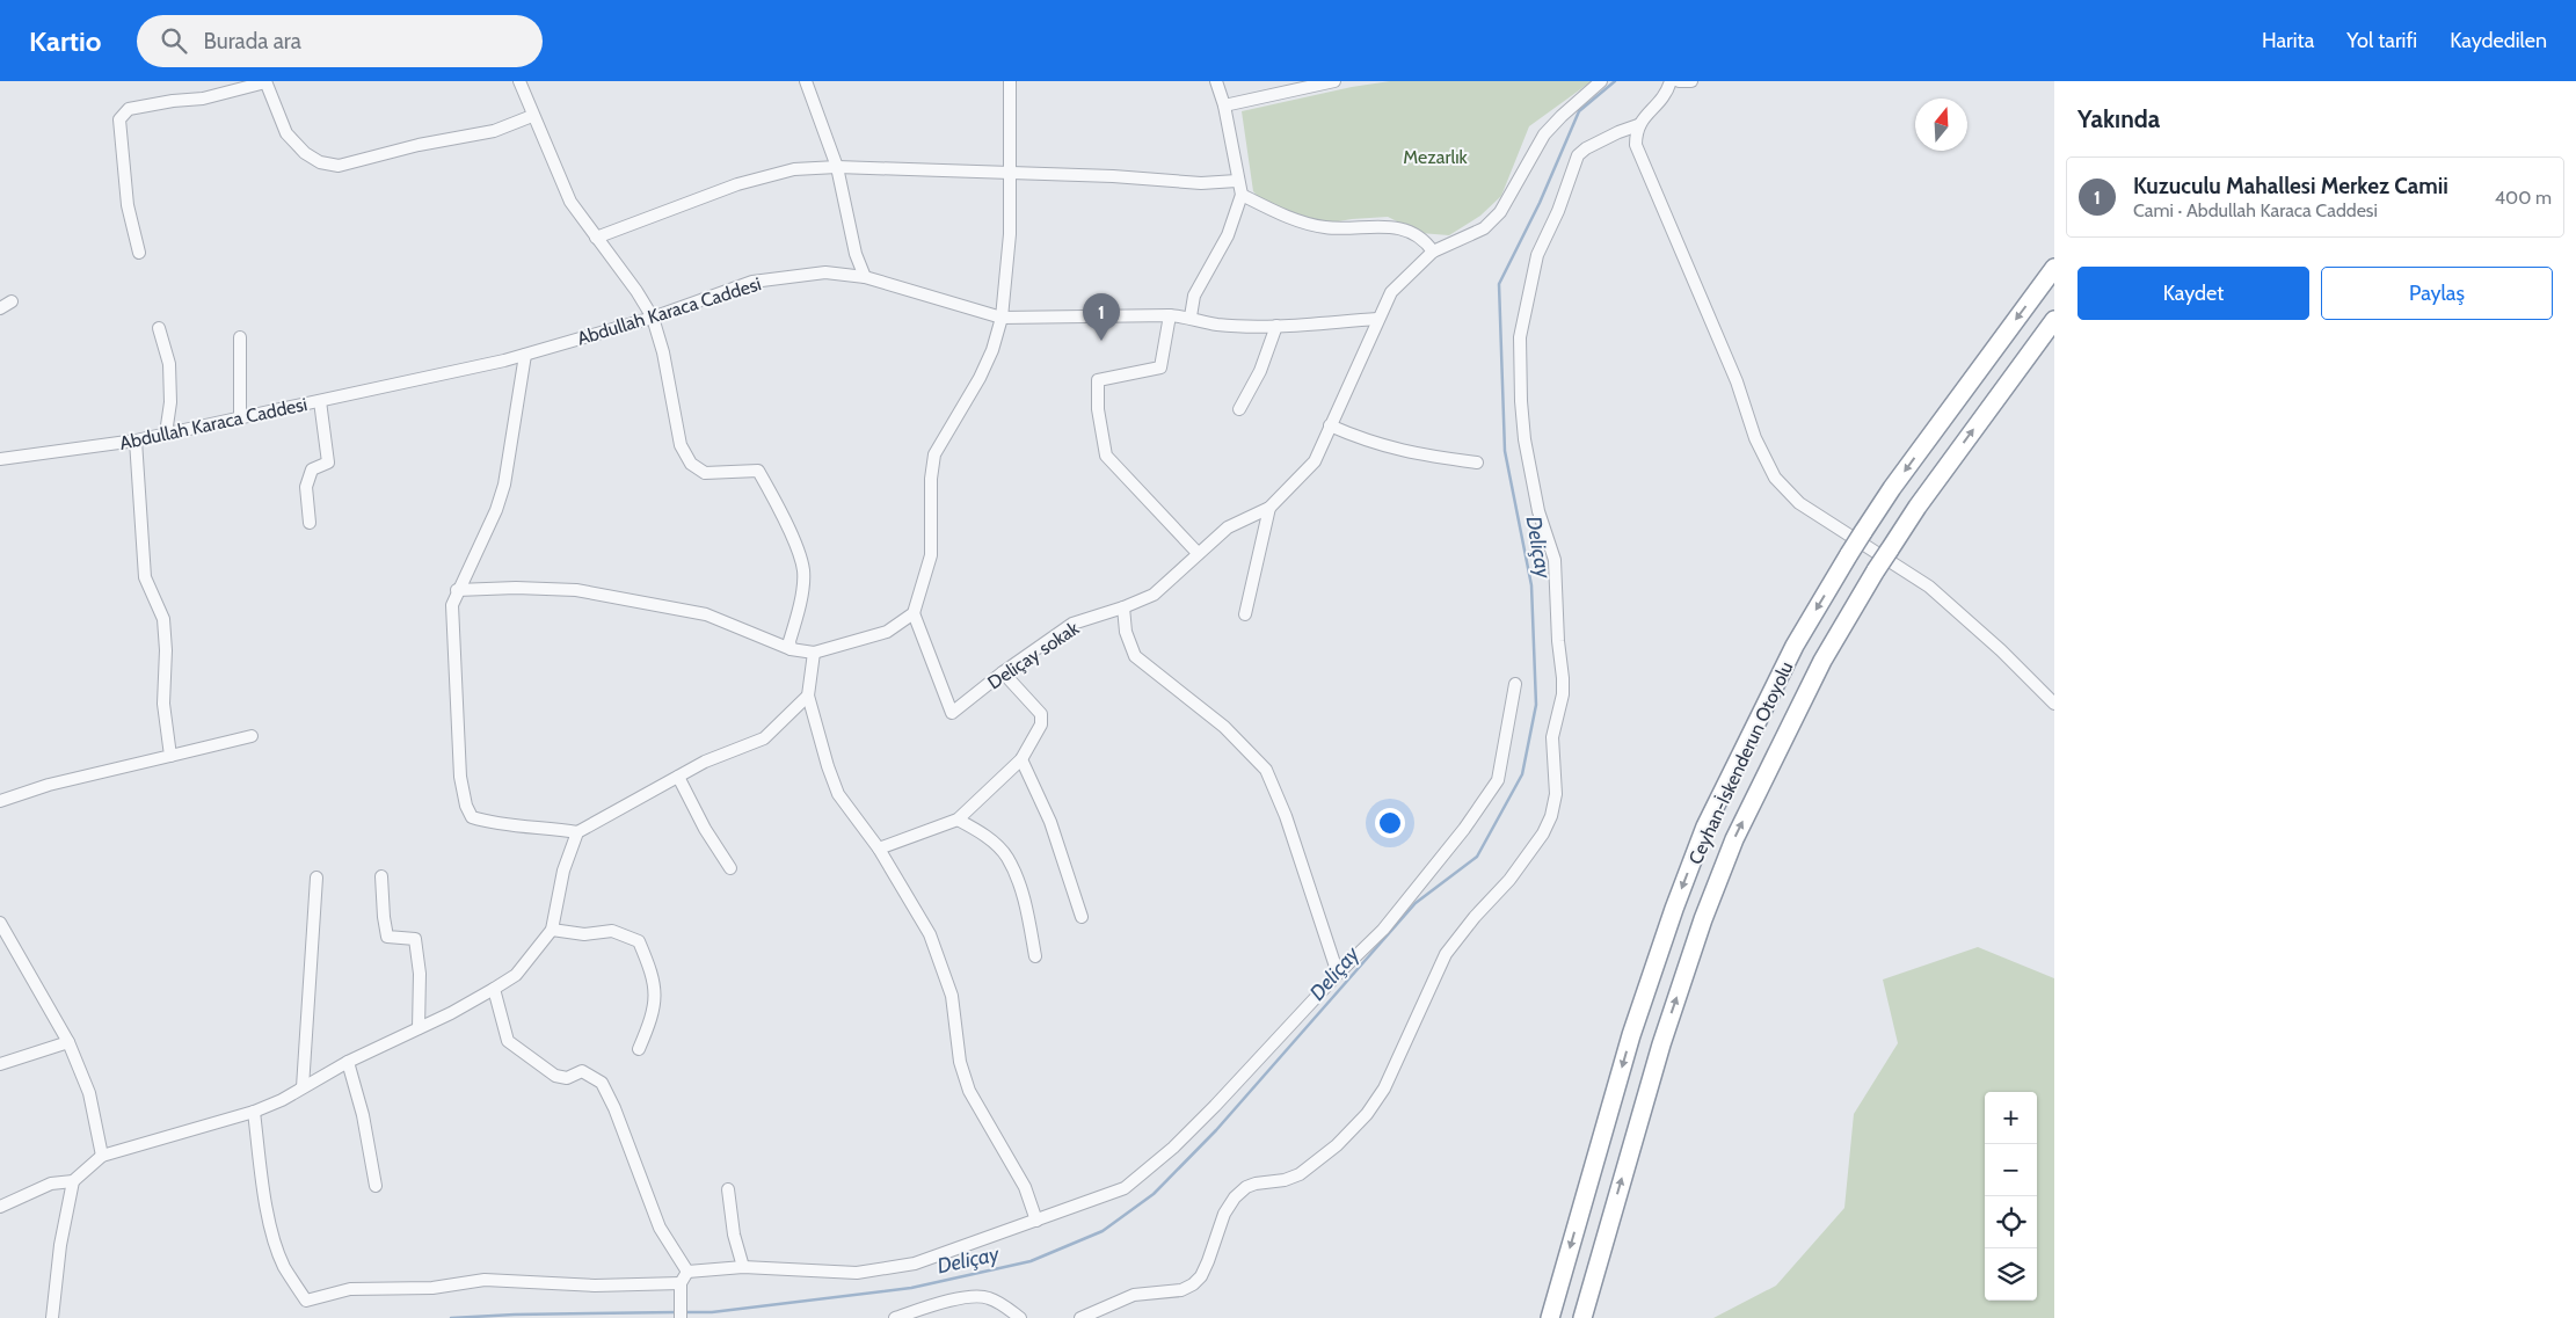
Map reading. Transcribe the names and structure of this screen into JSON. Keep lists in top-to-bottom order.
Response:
{
  "streets": {
    "highway": ["Ceyhan-İskenderun Otoyolu"],
    "street": ["Abdullah Karaca Caddesi", "Deliçay sokak"]
  },
  "crossings": [
    ["Abdullah Karaca Caddesi", "Deliçay sokak"]
  ],
  "water": ["Deliçay"],
  "parks": ["Mezarlık"],
  "north": "top",
  "page": {
    "header": "Kartio",
    "search": "Burada ara",
    "nav": ["Harita", "Yol tarifi", "Kaydedilen"],
    "heading": "Yakında",
    "list": [
      {
        "mark": "1",
        "name": "Kuzuculu Mahallesi Merkez Camii",
        "note": "Cami · Abdullah Karaca Caddesi",
        "value": "400 m"
      }
    ],
    "buttons": ["Kaydet", "Paylaş"],
    "pins": "1",
    "map_buttons": ["+", "−"]
  }
}
